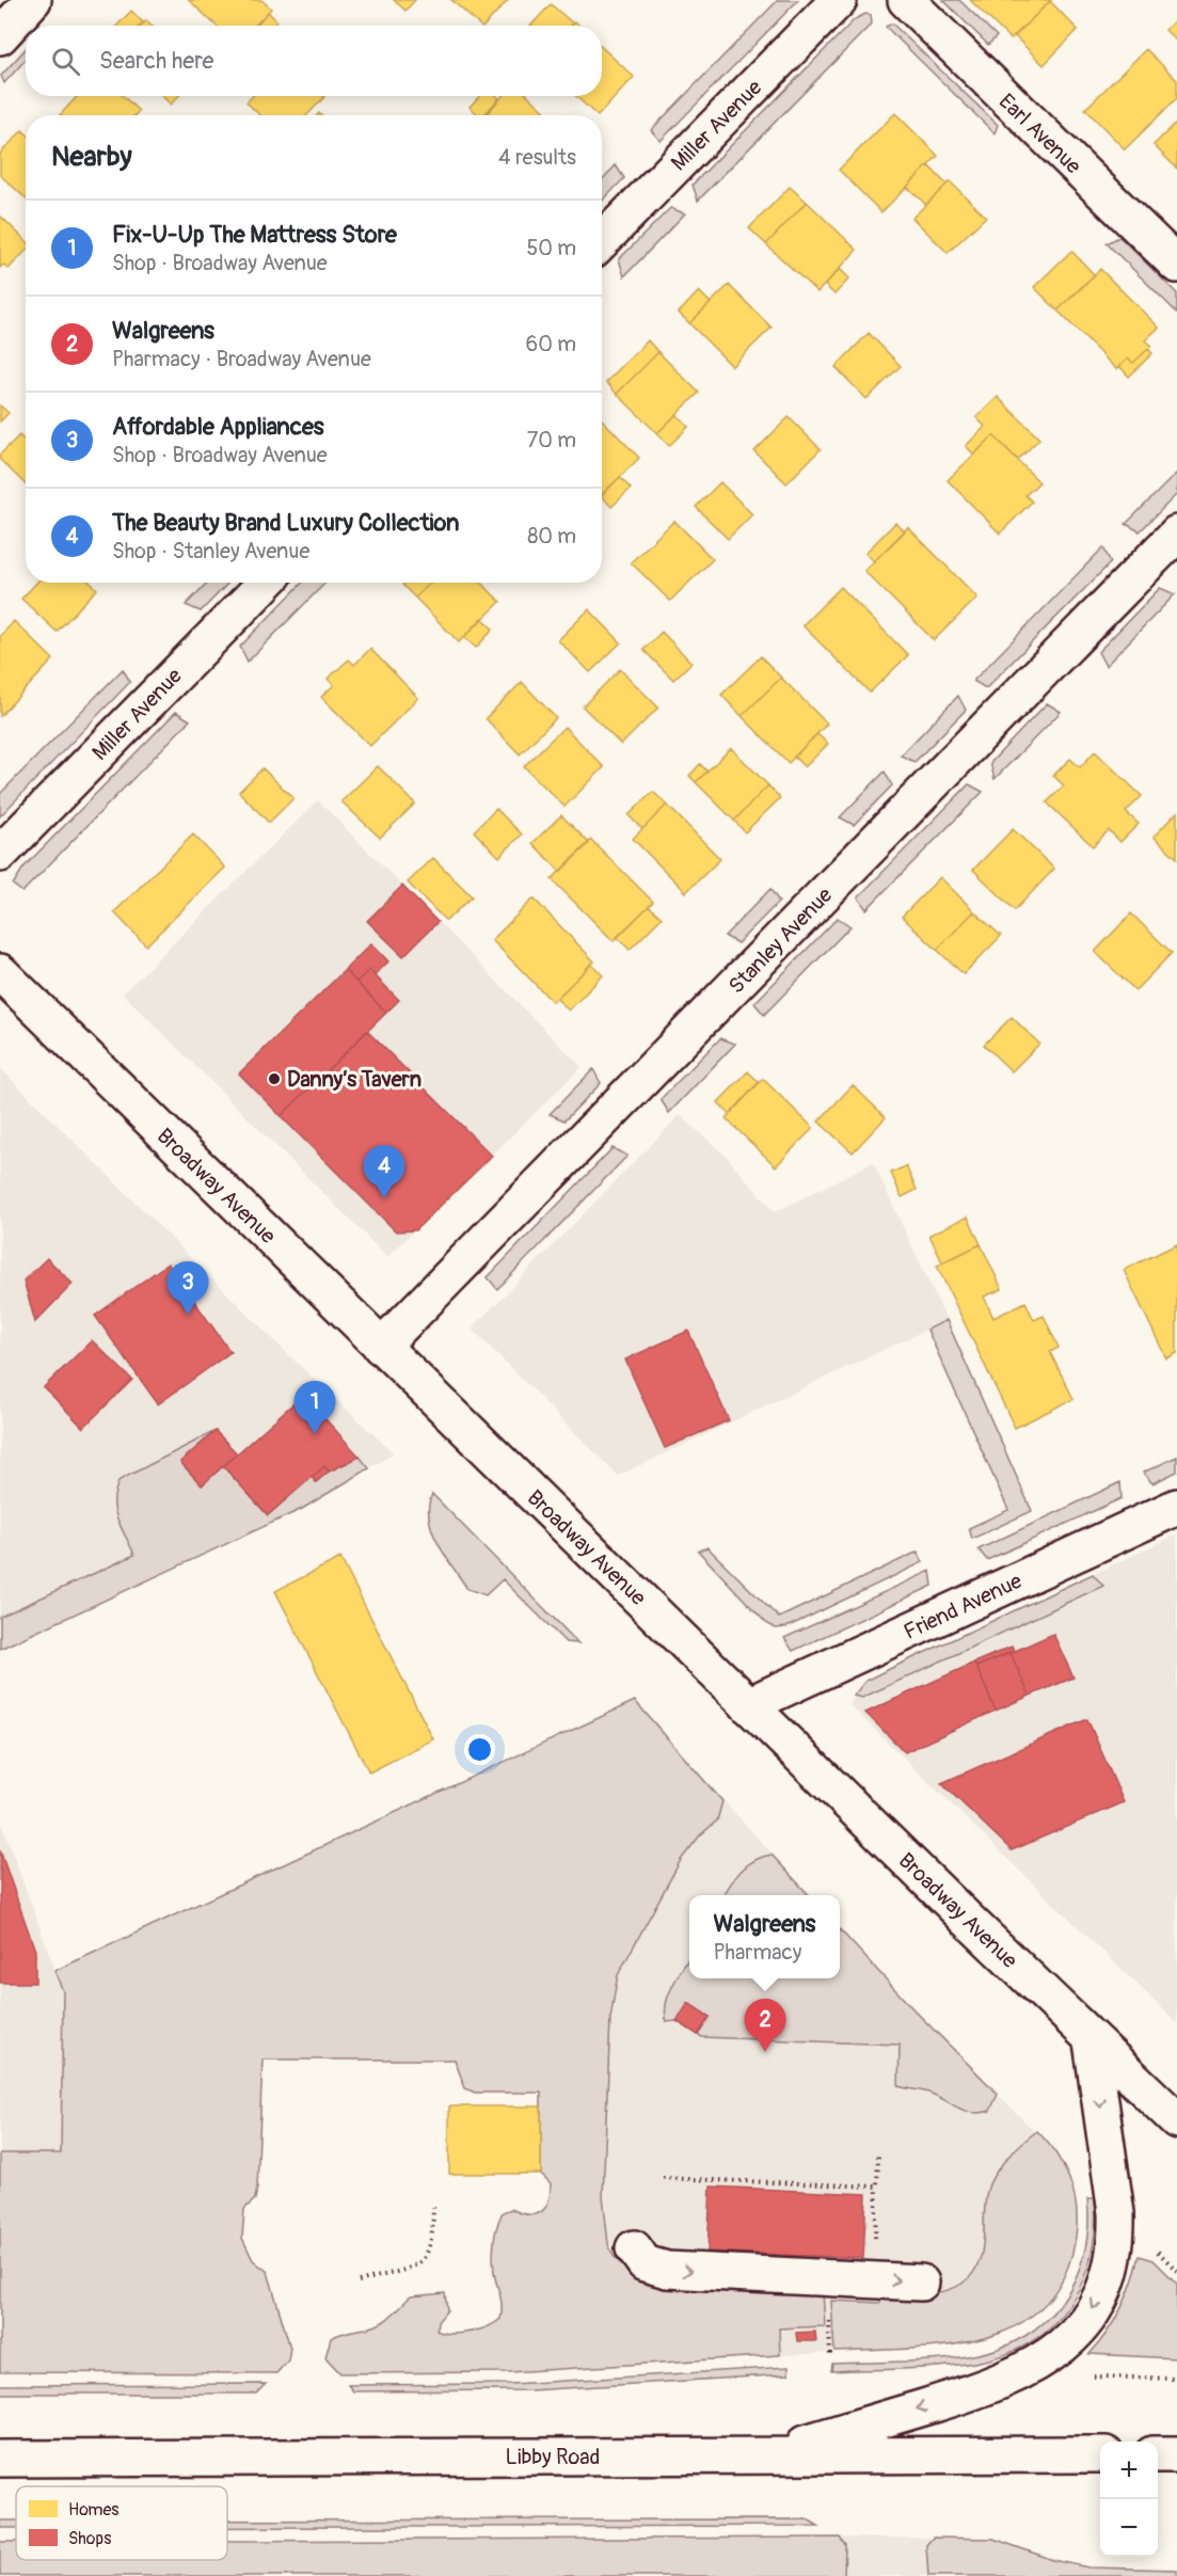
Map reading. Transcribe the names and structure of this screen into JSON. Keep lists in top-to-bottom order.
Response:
{
  "streets": {
    "main road": [
      "Miller Avenue",
      "Earl Avenue",
      "Stanley Avenue",
      "Broadway Avenue",
      "Friend Avenue",
      "Libby Road"
    ]
  },
  "crossings": [
    ["Stanley Avenue", "Broadway Avenue"],
    ["Broadway Avenue", "Friend Avenue"]
  ],
  "places": ["Danny’s Tavern"],
  "legend": ["Homes", "Shops"],
  "page": {
    "search": "Search here",
    "heading": ["Nearby", "4 results"],
    "list": [
      {
        "mark": "1",
        "name": "Fix-U-Up The Mattress Store",
        "note": "Shop · Broadway Avenue",
        "value": "50 m"
      },
      {
        "mark": "2",
        "name": "Walgreens",
        "note": "Pharmacy · Broadway Avenue",
        "value": "60 m"
      },
      {
        "mark": "3",
        "name": "Affordable Appliances",
        "note": "Shop · Broadway Avenue",
        "value": "70 m"
      },
      {
        "mark": "4",
        "name": "The Beauty Brand Luxury Collection",
        "note": "Shop · Stanley Avenue",
        "value": "80 m"
      }
    ],
    "pins": [
      "4",
      "3",
      "1",
      "2"
    ],
    "popup": ["Walgreens", "Pharmacy"],
    "map_buttons": ["+", "−"]
  }
}
